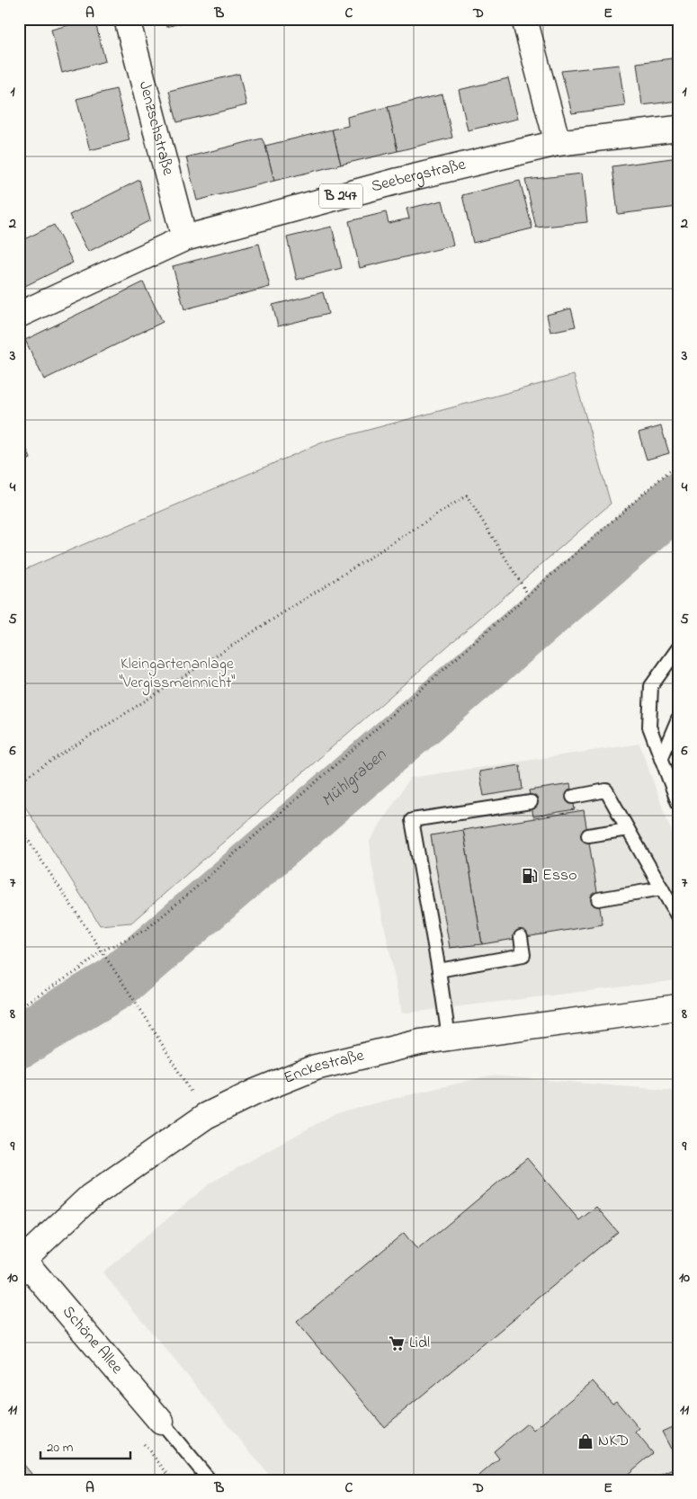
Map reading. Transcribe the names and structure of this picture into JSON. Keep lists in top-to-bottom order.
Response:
{
  "streets": {
    "main road": [
      "Jenzschstraße",
      "Seebergstraße",
      "B 247",
      "Enckestraße",
      "Schöne Allee"
    ]
  },
  "crossings": [
    ["Jenzschstraße", "Seebergstraße"],
    ["Enckestraße", "Schöne Allee"]
  ],
  "water": ["Mühlgraben"],
  "parks": ["Kleingartenanlage \"Vergissmeinnicht\""],
  "places": {
    "fuel station": ["Esso"],
    "supermarket": ["Lidl"],
    "shop": ["NKD"]
  },
  "scale_bar": "20 m",
  "grid": {
    "columns": [
      "A",
      "B",
      "C",
      "D",
      "E"
    ],
    "rows": [
      "1",
      "2",
      "3",
      "4",
      "5",
      "6",
      "7",
      "8",
      "9",
      "10",
      "11"
    ]
  }
}
